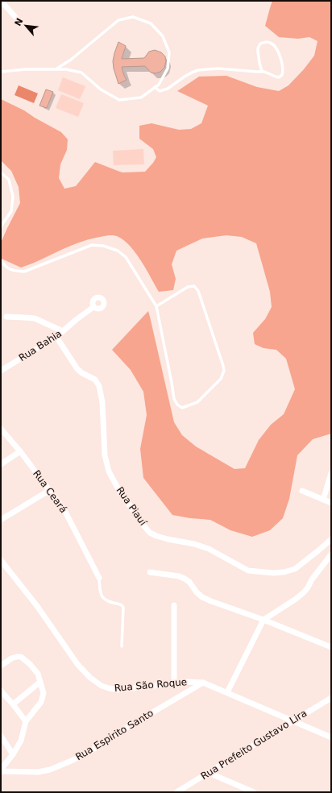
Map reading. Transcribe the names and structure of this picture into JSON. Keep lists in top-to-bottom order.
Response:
{
  "streets": {
    "street": [
      "Rua Bahia",
      "Rua Ceará",
      "Rua Piauí",
      "Rua São Roque",
      "Rua Espirito Santo",
      "Rua Prefeito Gustavo Lira"
    ]
  },
  "crossings": [
    ["Rua Bahia", "Rua Piauí"],
    ["Rua São Roque", "Rua Espirito Santo"],
    ["Rua São Roque", "Rua Prefeito Gustavo Lira"]
  ],
  "north": "top left"
}
